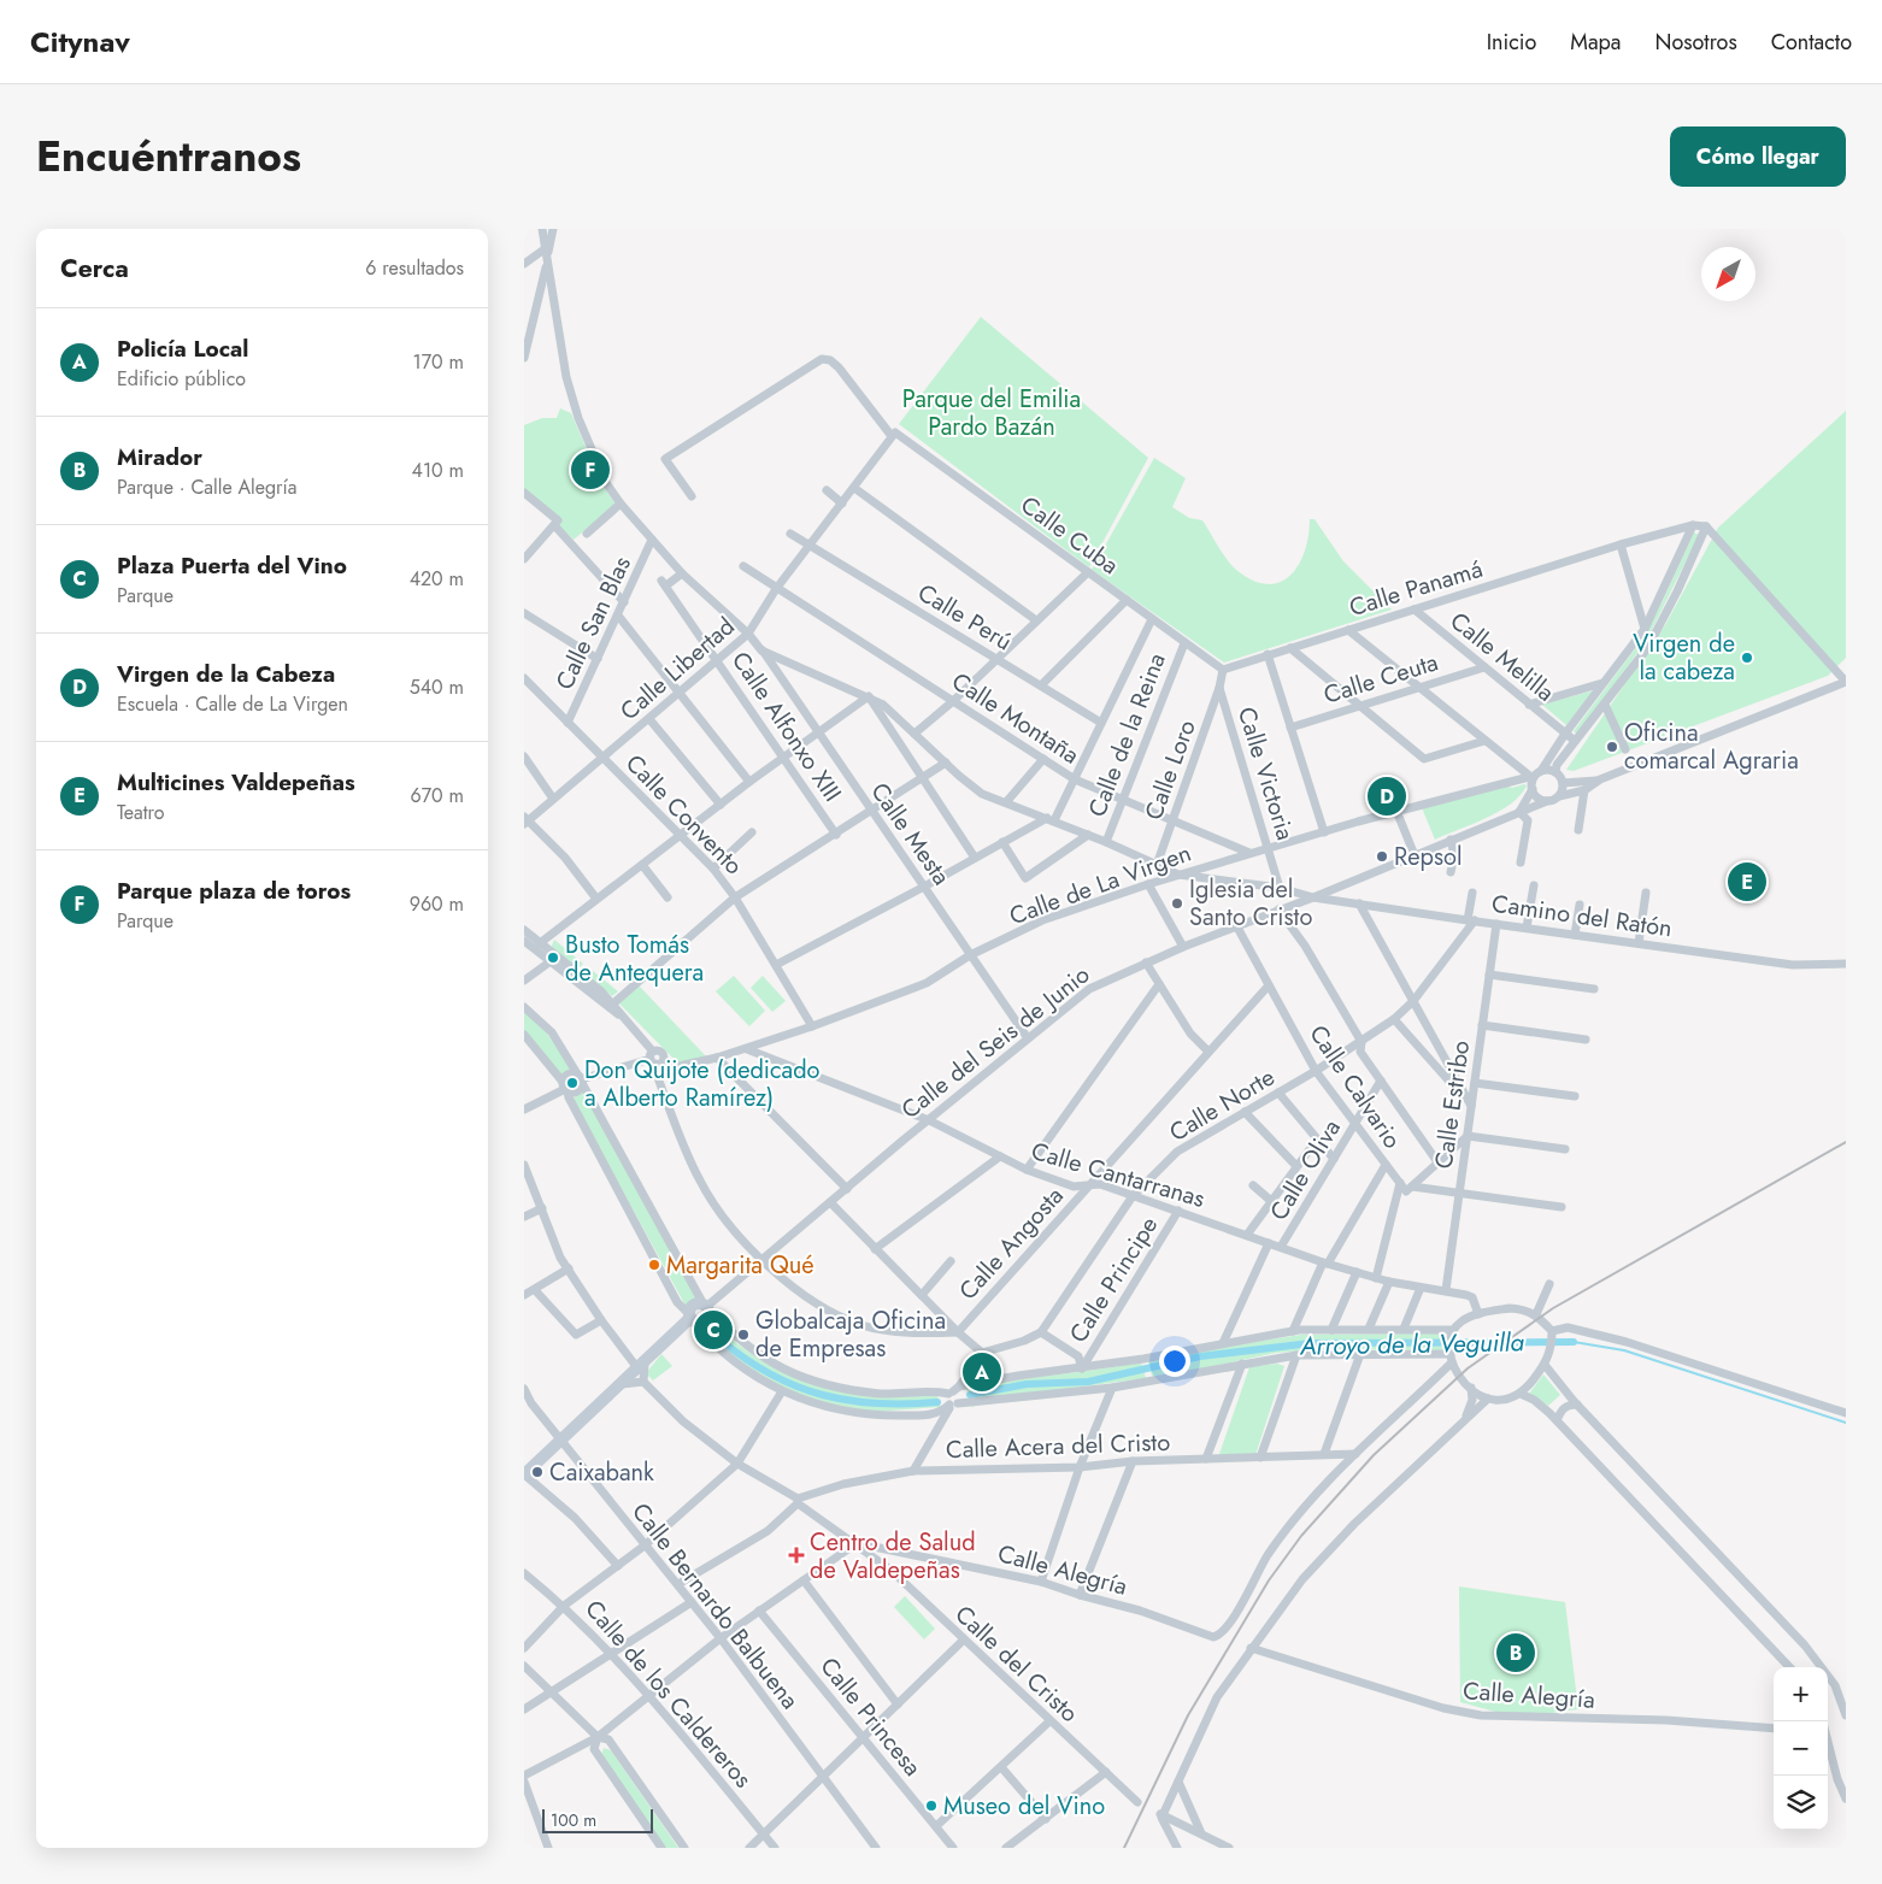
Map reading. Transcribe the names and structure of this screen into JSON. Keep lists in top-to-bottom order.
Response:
{
  "streets": {
    "street": [
      "Calle Cuba",
      "Calle Panamá",
      "Calle Perú",
      "Calle San Blas",
      "Calle Melilla",
      "Calle Libertad",
      "Calle Ceuta",
      "Calle Montaña",
      "Calle Alfonxo XIII",
      "Calle de la Reina",
      "Calle Loro",
      "Calle Victoria",
      "Calle Convento",
      "Calle Mesta",
      "Calle de La Virgen",
      "Camino del Ratón",
      "Calle del Seis de Junio",
      "Calle Calvario",
      "Calle Norte",
      "Calle Estribo",
      "Calle Oliva",
      "Calle Cantarranas",
      "Calle Angosta",
      "Calle Principe",
      "Calle Acera del Cristo",
      "Calle Alegría",
      "Calle Bernardo Balbuena",
      "Calle del Cristo",
      "Calle de los Caldereros",
      "Calle Princesa"
    ]
  },
  "crossings": [
    ["Calle Cuba", "Calle Panamá"],
    ["Calle Cuba", "Calle Libertad"],
    ["Calle Cuba", "Calle de la Reina"],
    ["Calle Cuba", "Calle Victoria"],
    ["Calle Panamá", "Calle Melilla"],
    ["Calle Panamá", "Calle Victoria"],
    ["Calle Perú", "Calle Libertad"],
    ["Calle San Blas", "Calle Convento"],
    ["Calle San Blas", "Calle Mesta"],
    ["Calle Melilla", "Calle Ceuta"],
    ["Calle Libertad", "Calle Montaña"],
    ["Calle Libertad", "Calle Alfonxo XIII"],
    ["Calle Libertad", "Calle Convento"],
    ["Calle Libertad", "Calle Mesta"],
    ["Calle Montaña", "Calle de la Reina"],
    ["Calle Montaña", "Calle Loro"],
    ["Calle Montaña", "Calle de La Virgen"],
    ["Calle Alfonxo XIII", "Calle Mesta"],
    ["Calle Loro", "Calle Victoria"],
    ["Calle Victoria", "Calle de La Virgen"],
    ["Calle Victoria", "Camino del Ratón"],
    ["Calle Convento", "Calle de La Virgen"],
    ["Calle Mesta", "Calle de La Virgen"],
    ["Calle Mesta", "Calle del Seis de Junio"],
    ["Calle de La Virgen", "Camino del Ratón"],
    ["Calle de La Virgen", "Calle del Seis de Junio"],
    ["Calle de La Virgen", "Calle Cantarranas"],
    ["Calle de La Virgen", "Calle Angosta"],
    ["Camino del Ratón", "Calle del Seis de Junio"],
    ["Camino del Ratón", "Calle Norte"],
    ["Camino del Ratón", "Calle Estribo"],
    ["Calle del Seis de Junio", "Calle Calvario"],
    ["Calle del Seis de Junio", "Calle Cantarranas"],
    ["Calle del Seis de Junio", "Calle Angosta"],
    ["Calle Calvario", "Calle Norte"],
    ["Calle Calvario", "Calle Oliva"],
    ["Calle Calvario", "Calle Cantarranas"],
    ["Calle Calvario", "Calle Angosta"],
    ["Calle Norte", "Calle Cantarranas"],
    ["Calle Estribo", "Calle Cantarranas"],
    ["Calle Oliva", "Calle Cantarranas"],
    ["Calle Cantarranas", "Calle Angosta"],
    ["Calle Cantarranas", "Calle Principe"],
    ["Calle Acera del Cristo", "Calle Alegría"],
    ["Calle Acera del Cristo", "Calle del Cristo"],
    ["Calle Alegría", "Calle del Cristo"]
  ],
  "water": ["Arroyo de la Veguilla"],
  "parks": ["Parque del Emilia Pardo Bazán"],
  "places": {
    "other": [
      "Virgen de la cabeza",
      "Oficina comarcal Agraria",
      "Repsol",
      "Iglesia del Santo Cristo",
      "Busto Tomás de Antequera",
      "Don Quijote (dedicado a Alberto Ramírez)",
      "Margarita Qué",
      "Globalcaja Oficina de Empresas",
      "Caixabank",
      "Museo del Vino"
    ],
    "health": ["Centro de Salud de Valdepeñas"]
  },
  "scale_bar": "100 m",
  "north": "bottom left",
  "page": {
    "header": "Citynav",
    "nav": [
      "Inicio",
      "Mapa",
      "Nosotros",
      "Contacto"
    ],
    "title": "Encuéntranos",
    "buttons": "Cómo llegar",
    "heading": ["Cerca", "6 resultados"],
    "list": [
      {
        "mark": "A",
        "name": "Policía Local",
        "note": "Edificio público",
        "value": "170 m"
      },
      {
        "mark": "B",
        "name": "Mirador",
        "note": "Parque · Calle Alegría",
        "value": "410 m"
      },
      {
        "mark": "C",
        "name": "Plaza Puerta del Vino",
        "note": "Parque",
        "value": "420 m"
      },
      {
        "mark": "D",
        "name": "Virgen de la Cabeza",
        "note": "Escuela · Calle de La Virgen",
        "value": "540 m"
      },
      {
        "mark": "E",
        "name": "Multicines Valdepeñas",
        "note": "Teatro",
        "value": "670 m"
      },
      {
        "mark": "F",
        "name": "Parque plaza de toros",
        "note": "Parque",
        "value": "960 m"
      }
    ],
    "pins": [
      "F",
      "D",
      "E",
      "C",
      "A",
      "B"
    ],
    "map_buttons": ["+", "−"],
    "scale": "100 m"
  }
}
